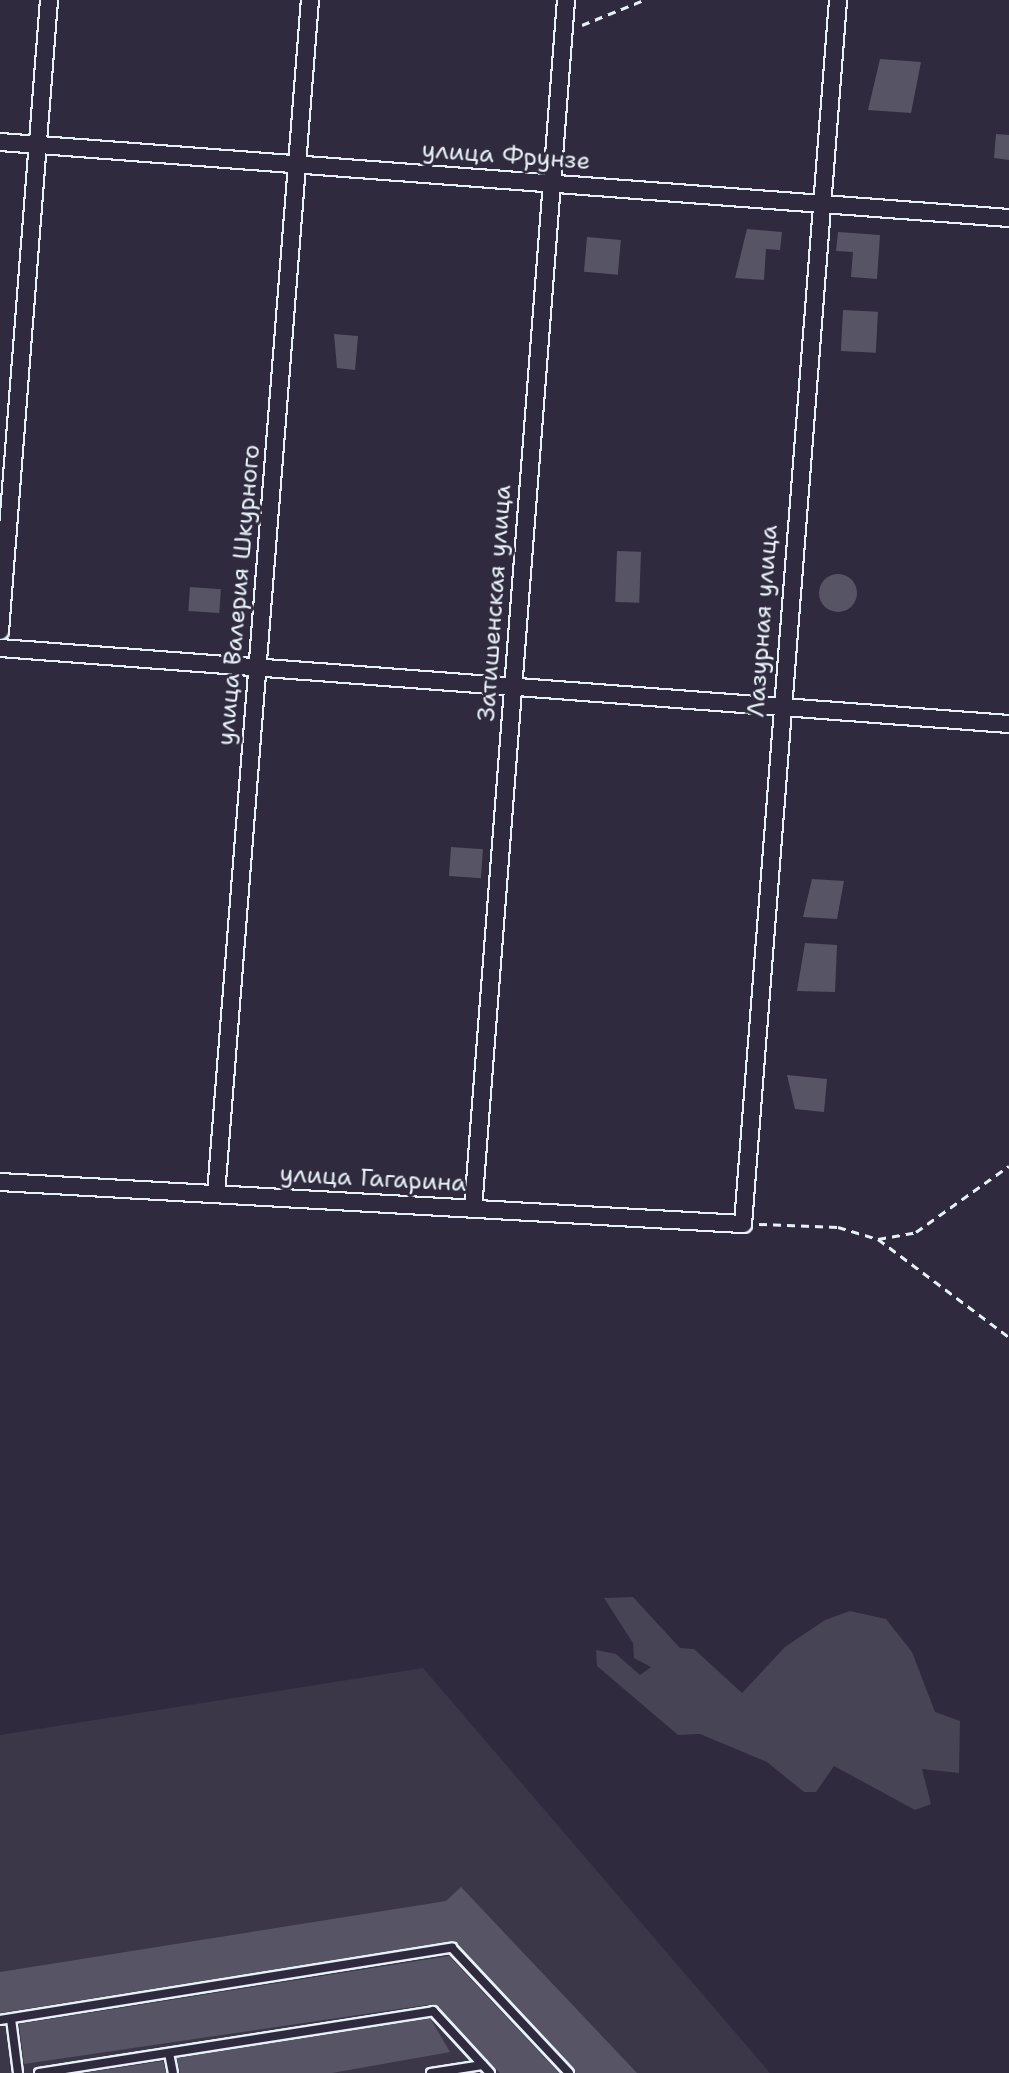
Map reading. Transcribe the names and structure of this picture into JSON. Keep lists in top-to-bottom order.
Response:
{
  "streets": {
    "street": [
      "улица Фрунзе",
      "улица Валерия Шкурного",
      "Затишенская улица",
      "Лазурная улица",
      "улица Гагарина"
    ]
  },
  "crossings": [
    ["улица Фрунзе", "улица Валерия Шкурного"],
    ["улица Фрунзе", "Затишенская улица"],
    ["улица Фрунзе", "Лазурная улица"],
    ["улица Валерия Шкурного", "улица Гагарина"],
    ["Затишенская улица", "улица Гагарина"],
    ["Лазурная улица", "улица Гагарина"]
  ]
}
